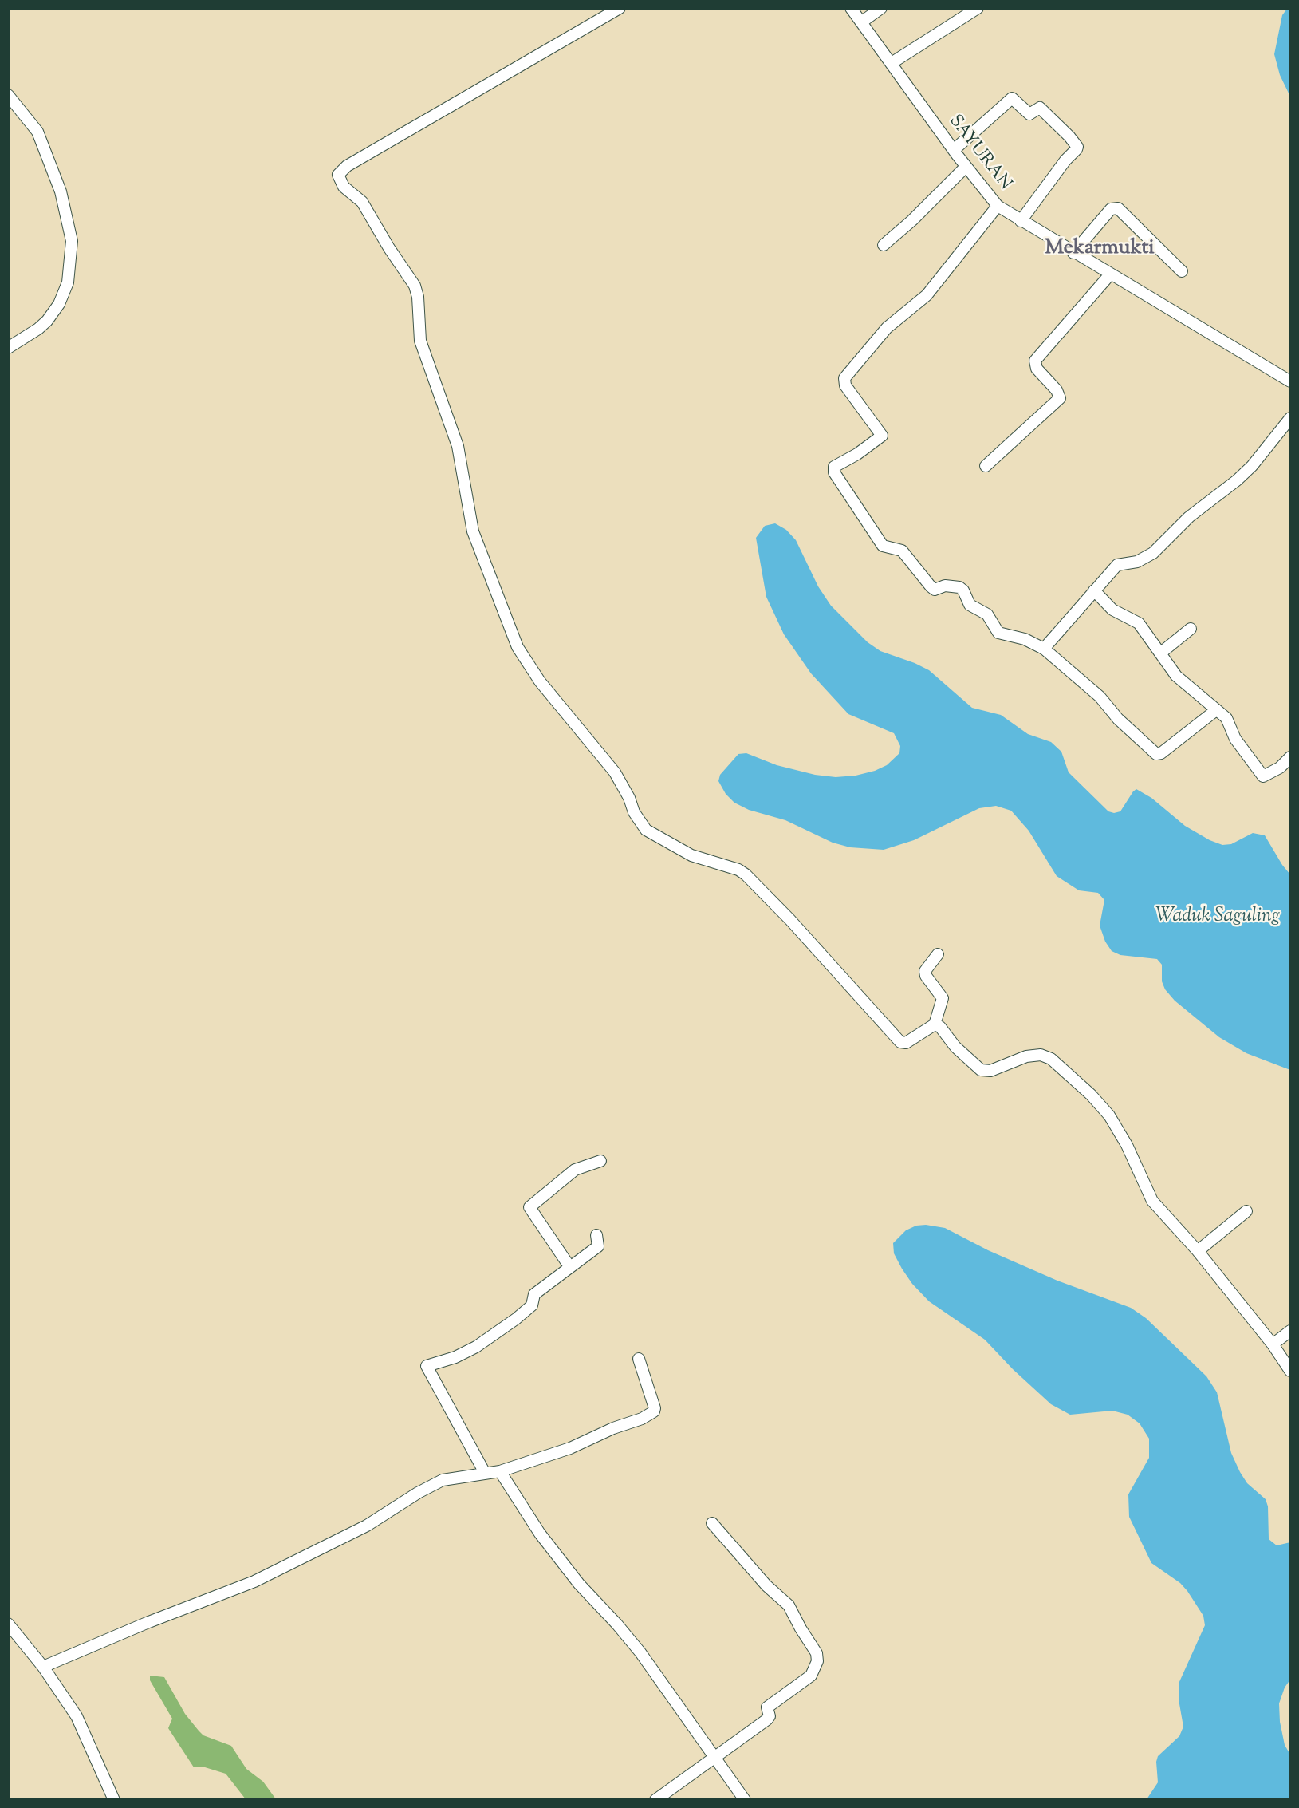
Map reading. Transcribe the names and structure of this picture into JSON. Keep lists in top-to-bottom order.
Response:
{
  "streets": {
    "street": ["SAYURAN"]
  },
  "districts": ["Mekarmukti"],
  "water": ["Waduk Saguling"]
}
